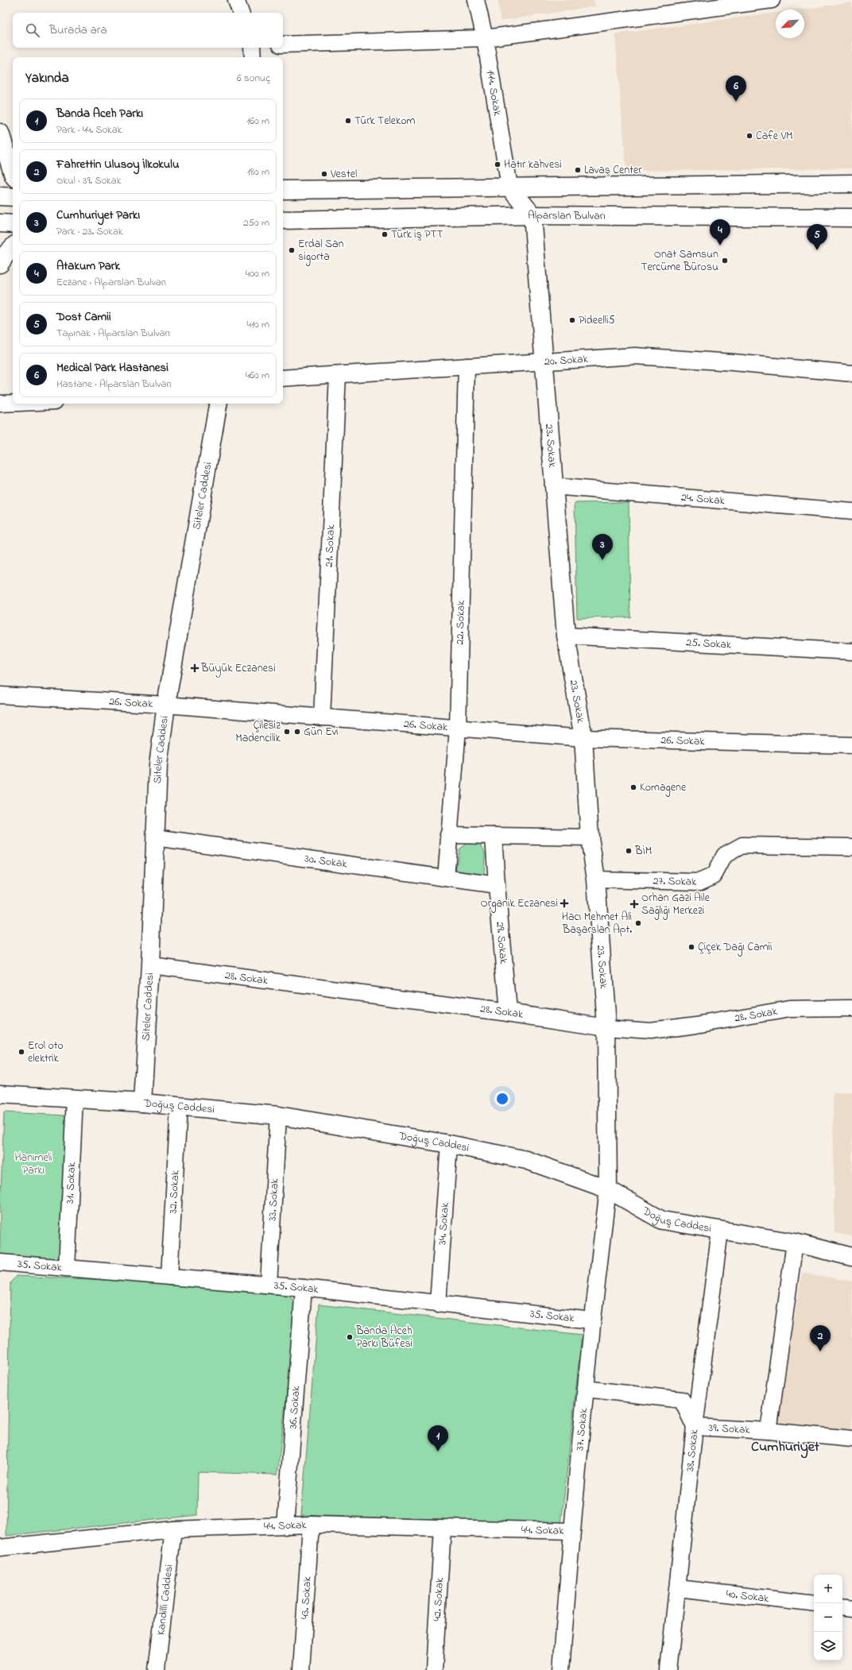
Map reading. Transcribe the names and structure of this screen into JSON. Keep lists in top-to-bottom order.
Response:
{
  "streets": {
    "main road": [
      "Alparslan Bulvarı",
      "23. Sokak",
      "Siteler Caddesi",
      "Doğuş Caddesi"
    ],
    "street": [
      "144. Sokak",
      "20. Sokak",
      "24. Sokak",
      "21. Sokak",
      "22. Sokak",
      "25. Sokak",
      "26. Sokak",
      "30. Sokak",
      "27. Sokak",
      "29. Sokak",
      "28. Sokak",
      "31. Sokak",
      "32. Sokak",
      "33. Sokak",
      "34. Sokak",
      "35. Sokak",
      "36. Sokak",
      "37. Sokak",
      "39. Sokak",
      "38. Sokak",
      "44. Sokak",
      "40. Sokak",
      "43. Sokak",
      "Kandilli Caddesi",
      "42. Sokak"
    ]
  },
  "crossings": [
    ["Alparslan Bulvarı", "23. Sokak"],
    ["20. Sokak", "23. Sokak"],
    ["20. Sokak", "21. Sokak"],
    ["20. Sokak", "22. Sokak"],
    ["23. Sokak", "24. Sokak"],
    ["23. Sokak", "25. Sokak"],
    ["23. Sokak", "26. Sokak"],
    ["23. Sokak", "27. Sokak"],
    ["23. Sokak", "28. Sokak"],
    ["23. Sokak", "Doğuş Caddesi"],
    ["23. Sokak", "37. Sokak"],
    ["Siteler Caddesi", "26. Sokak"],
    ["Siteler Caddesi", "30. Sokak"],
    ["Siteler Caddesi", "28. Sokak"],
    ["Siteler Caddesi", "Doğuş Caddesi"],
    ["21. Sokak", "26. Sokak"],
    ["22. Sokak", "26. Sokak"],
    ["22. Sokak", "30. Sokak"],
    ["30. Sokak", "29. Sokak"],
    ["29. Sokak", "28. Sokak"],
    ["Doğuş Caddesi", "31. Sokak"],
    ["Doğuş Caddesi", "32. Sokak"],
    ["Doğuş Caddesi", "33. Sokak"],
    ["Doğuş Caddesi", "34. Sokak"],
    ["Doğuş Caddesi", "37. Sokak"],
    ["Doğuş Caddesi", "38. Sokak"],
    ["31. Sokak", "35. Sokak"],
    ["32. Sokak", "35. Sokak"],
    ["33. Sokak", "35. Sokak"],
    ["34. Sokak", "35. Sokak"],
    ["35. Sokak", "36. Sokak"],
    ["35. Sokak", "37. Sokak"],
    ["36. Sokak", "44. Sokak"],
    ["37. Sokak", "39. Sokak"],
    ["37. Sokak", "44. Sokak"],
    ["39. Sokak", "38. Sokak"],
    ["38. Sokak", "40. Sokak"],
    ["44. Sokak", "43. Sokak"],
    ["44. Sokak", "Kandilli Caddesi"],
    ["44. Sokak", "42. Sokak"]
  ],
  "districts": ["Cumhuriyet"],
  "parks": ["Hanımeli Parkı"],
  "places": {
    "other": [
      "Türk Telekom",
      "Cafe VM",
      "Hatır kahvesi",
      "Lavaş Center",
      "Vestel",
      "Türk iş PTT",
      "Erdal San sigorta",
      "Onat Samsun Tercüme Bürosu",
      "Pideelli5",
      "Çilesiz Madencilik",
      "Gün Evi",
      "Komagene",
      "BİM",
      "Hacı Mehmet Ali Başarslan Apt.",
      "Çiçek Dağı Camii",
      "Erol oto elektrik",
      "Banda Aceh Parkı Büfesi"
    ],
    "health": ["Büyük Eczanesi", "Organik Eczanesi", "Orhan Gazi Aile Sağlığı Merkezi"]
  },
  "north": "bottom left",
  "page": {
    "search": "Burada ara",
    "heading": ["Yakında", "6 sonuç"],
    "pins": [
      "6",
      "4",
      "5",
      "3",
      "2",
      "1"
    ],
    "list": [
      {
        "mark": "1",
        "name": "Banda Aceh Parkı",
        "note": "Park · 44. Sokak",
        "value": "160 m"
      },
      {
        "mark": "2",
        "name": "Fahrettin Ulusoy İlkokulu",
        "note": "Okul · 39. Sokak",
        "value": "180 m"
      },
      {
        "mark": "3",
        "name": "Cumhuriyet Parkı",
        "note": "Park · 23. Sokak",
        "value": "250 m"
      },
      {
        "mark": "4",
        "name": "Atakum Park",
        "note": "Eczane · Alparslan Bulvarı",
        "value": "400 m"
      },
      {
        "mark": "5",
        "name": "Dost Camii",
        "note": "Tapınak · Alparslan Bulvarı",
        "value": "410 m"
      },
      {
        "mark": "6",
        "name": "Medical Park Hastanesi",
        "note": "Hastane · Alparslan Bulvarı",
        "value": "460 m"
      }
    ],
    "map_buttons": ["+", "−"]
  }
}
